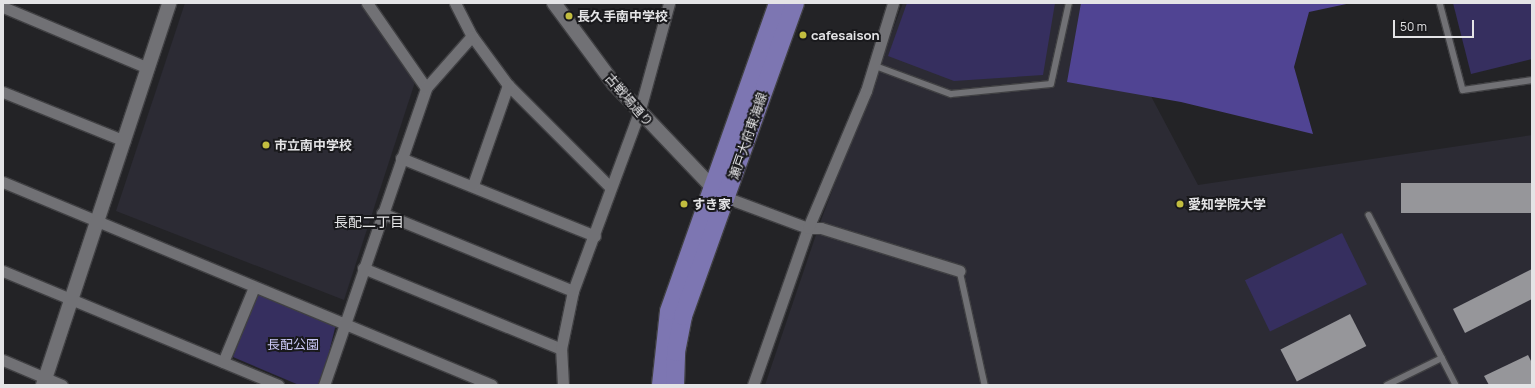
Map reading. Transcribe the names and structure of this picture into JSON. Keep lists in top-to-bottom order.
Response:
{
  "streets": {
    "main road": ["瀬戸大府東海線"],
    "street": ["古戦場通り"]
  },
  "crossings": [
    ["古戦場通り", "瀬戸大府東海線"]
  ],
  "districts": ["長配二丁目"],
  "parks": ["長配公園"],
  "places": [
    "長久手南中学校",
    "cafesaison",
    "市立南中学校",
    "すき家",
    "愛知学院大学"
  ],
  "scale_bar": "50 m"
}
